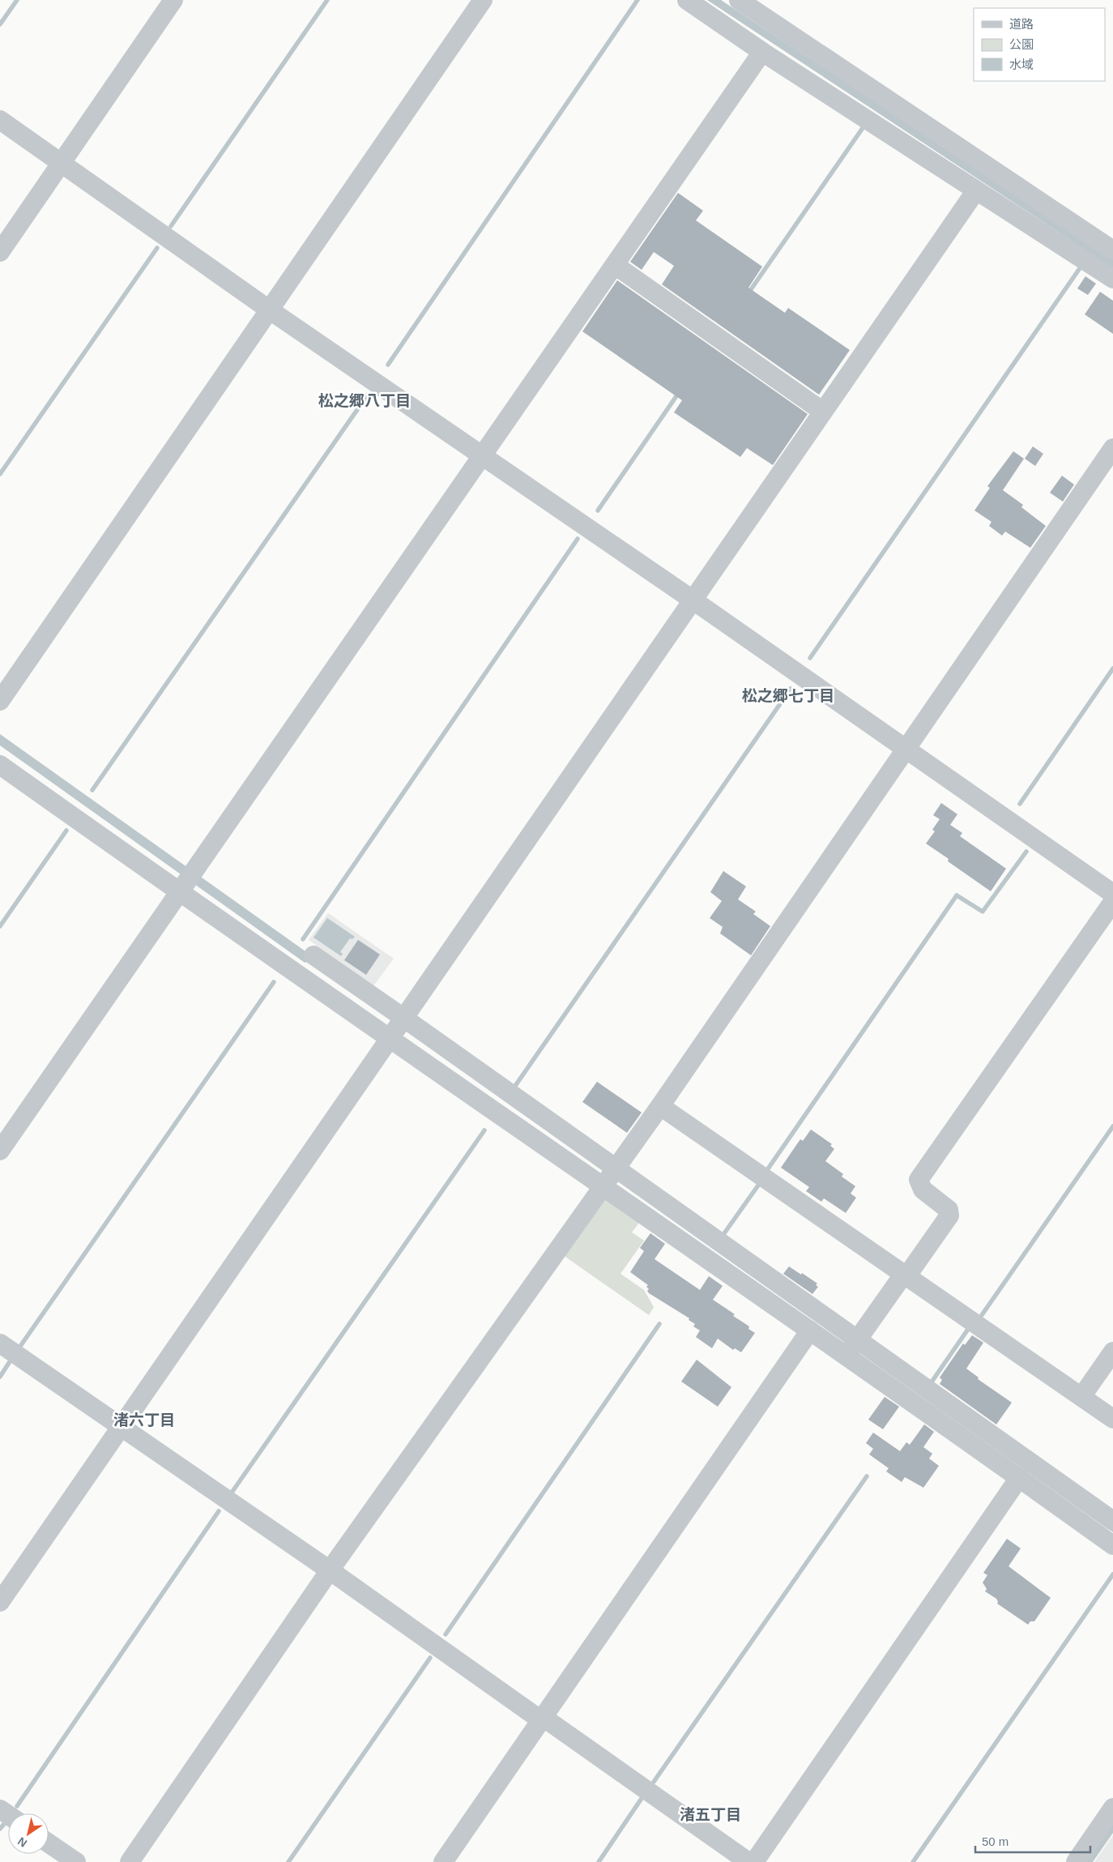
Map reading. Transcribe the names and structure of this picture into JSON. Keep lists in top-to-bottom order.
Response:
{
  "districts": [
    "松之郷八丁目",
    "松之郷七丁目",
    "渚六丁目",
    "渚五丁目"
  ],
  "legend": ["道路", "公園", "水域"],
  "scale_bar": "50 m",
  "north": "bottom left"
}
